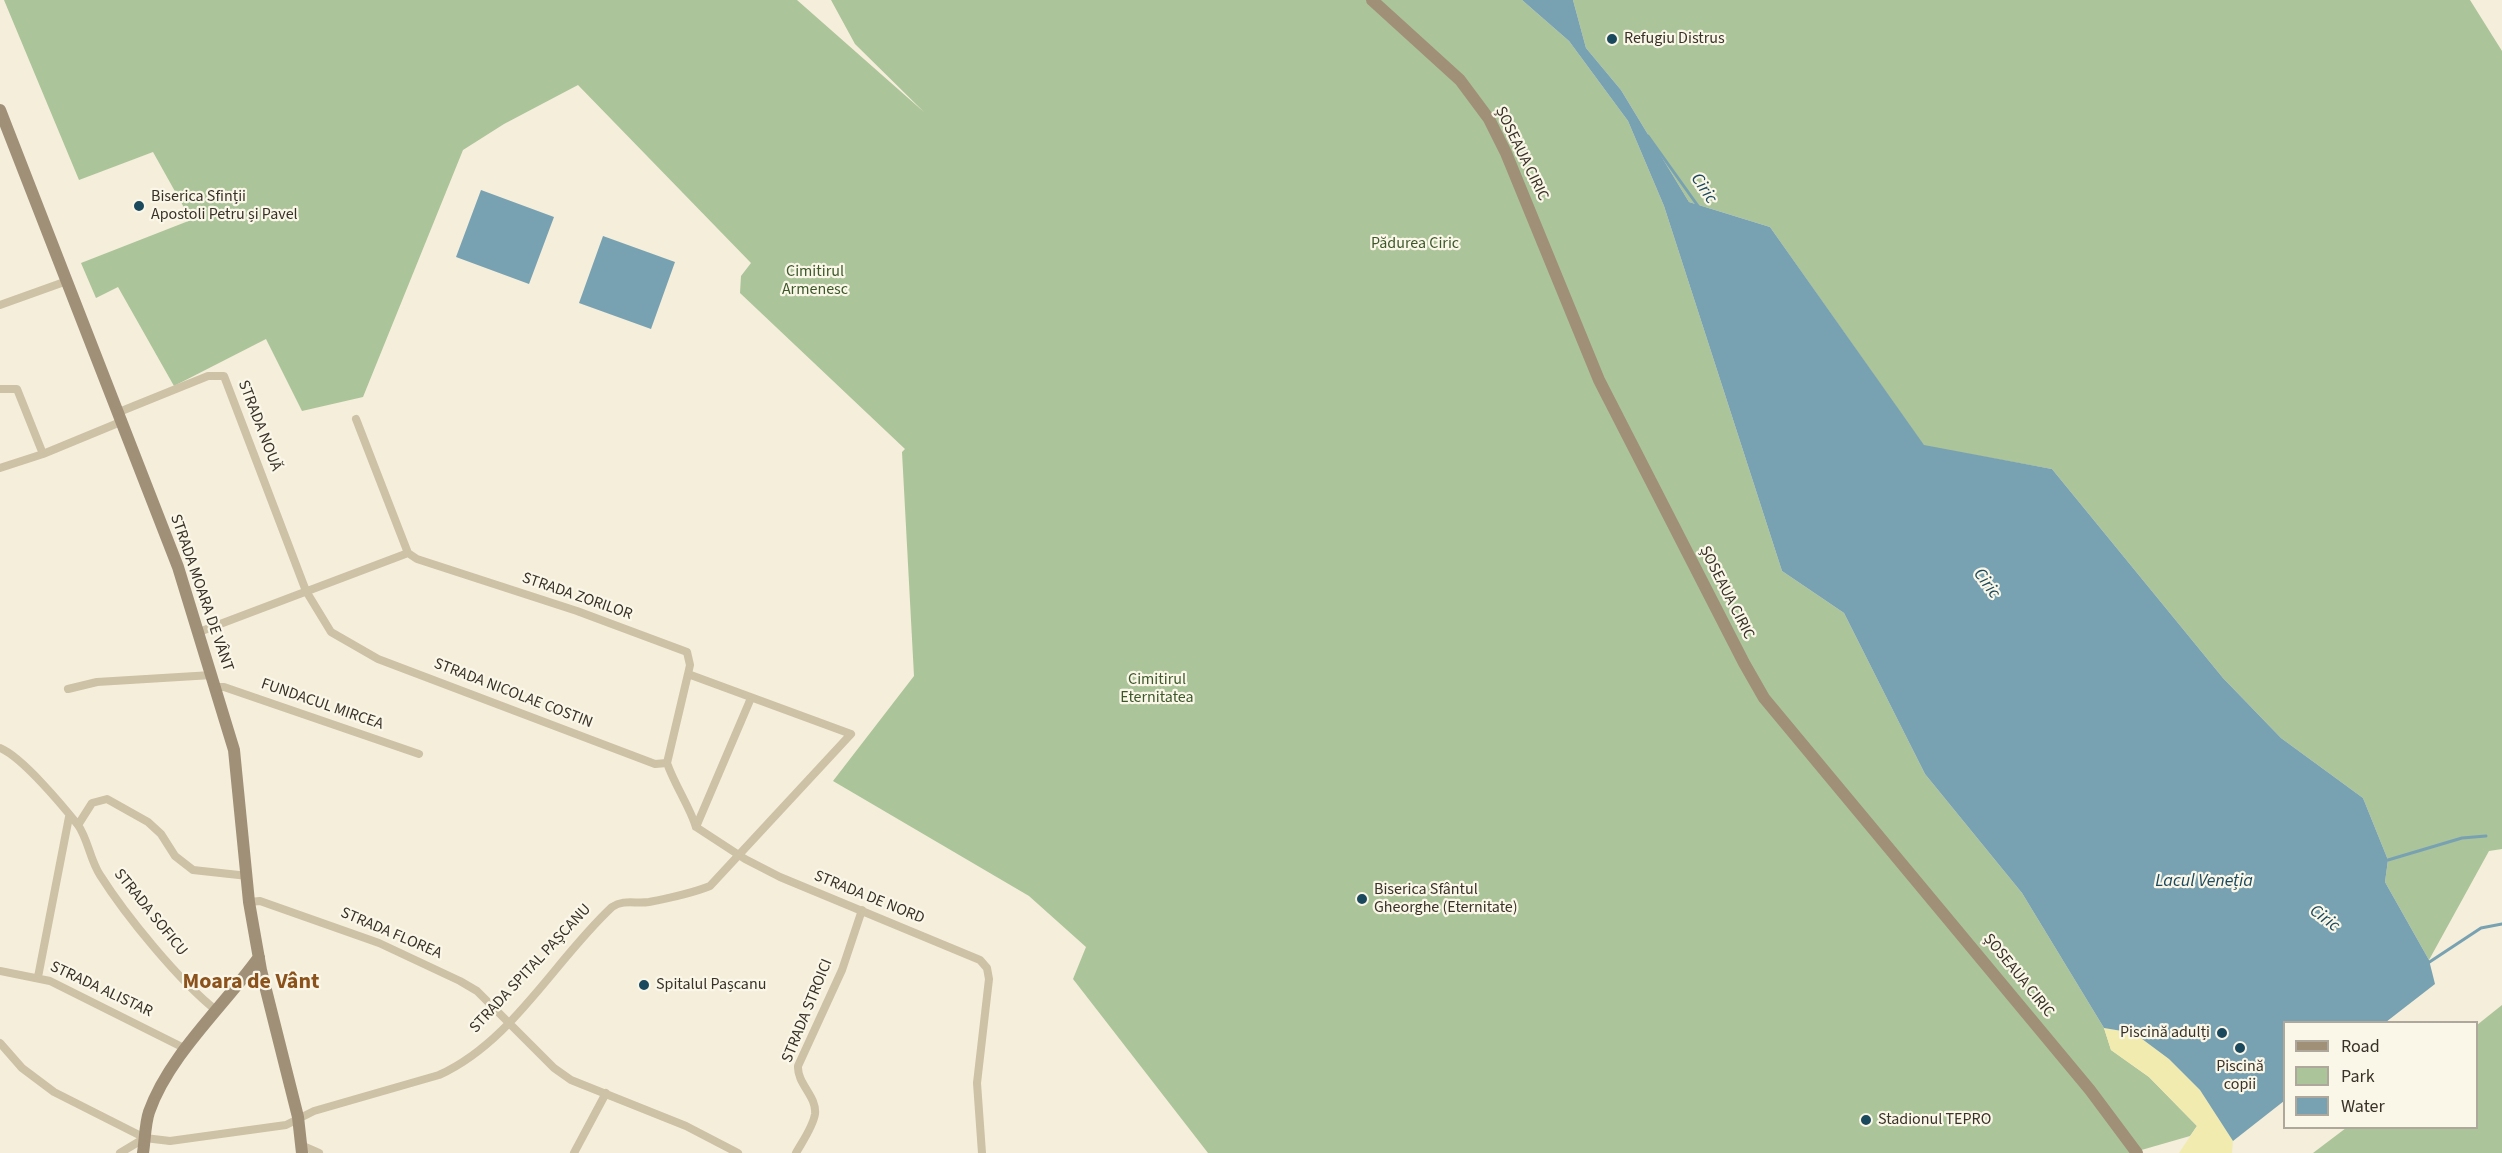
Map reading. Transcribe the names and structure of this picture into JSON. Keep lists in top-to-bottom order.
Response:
{
  "streets": {
    "street": [
      "ȘOSEAUA CIRIC",
      "STRADA NOUĂ",
      "STRADA MOARA DE VÂNT",
      "STRADA ZORILOR",
      "STRADA NICOLAE COSTIN",
      "FUNDACUL MIRCEA",
      "STRADA DE NORD",
      "STRADA SOFICU",
      "STRADA FLOREA",
      "STRADA SPITAL PAȘCANU",
      "STRADA ALISTAR",
      "STRADA STROICI"
    ]
  },
  "crossings": [
    ["STRADA NOUĂ", "STRADA MOARA DE VÂNT"],
    ["STRADA NOUĂ", "STRADA NICOLAE COSTIN"],
    ["STRADA MOARA DE VÂNT", "FUNDACUL MIRCEA"],
    ["STRADA MOARA DE VÂNT", "STRADA FLOREA"],
    ["STRADA MOARA DE VÂNT", "STRADA SPITAL PAȘCANU"],
    ["STRADA DE NORD", "STRADA SPITAL PAȘCANU"],
    ["STRADA DE NORD", "STRADA STROICI"],
    ["STRADA FLOREA", "STRADA SPITAL PAȘCANU"]
  ],
  "districts": ["Moara de Vânt"],
  "water": ["Ciric", "Lacul Veneția"],
  "parks": ["Pădurea Ciric", "Cimitirul Armenesc", "Cimitirul Eternitatea"],
  "places": [
    "Refugiu Distrus",
    "Biserica Sfinții Apostoli Petru și Pavel",
    "Biserica Sfântul Gheorghe (Eternitate)",
    "Spitalul Pașcanu",
    "Piscină adulți",
    "Piscină copii",
    "Stadionul TEPRO"
  ],
  "legend": ["Road", "Park", "Water"]
}
